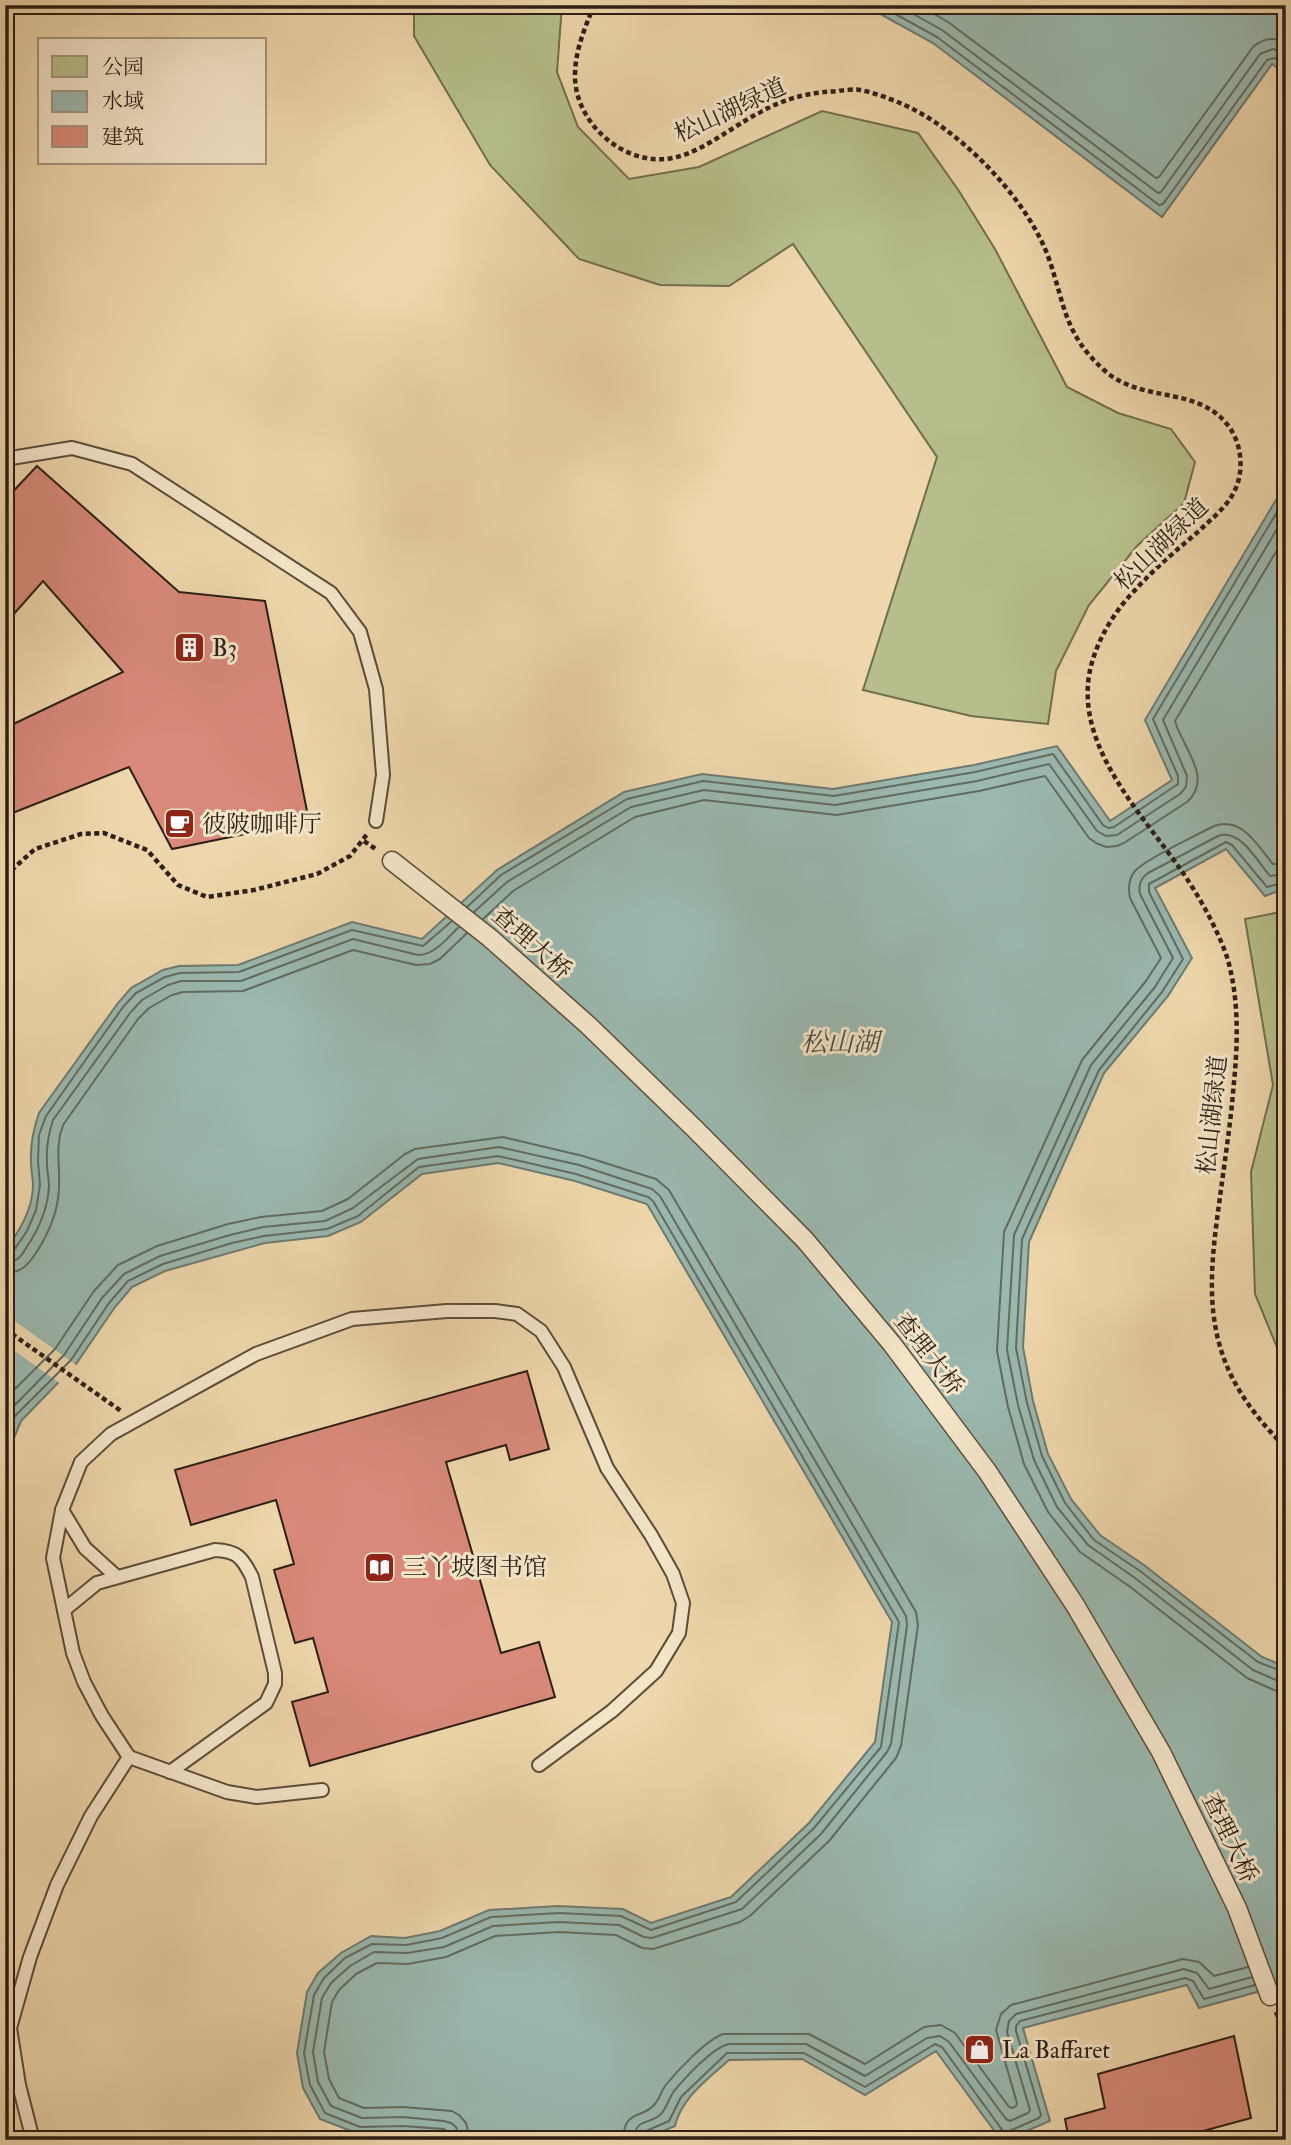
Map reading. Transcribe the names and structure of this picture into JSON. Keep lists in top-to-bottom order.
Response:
{
  "streets": {
    "street": ["查理大桥"],
    "path": ["松山湖绿道"]
  },
  "water": ["松山湖"],
  "places": {
    "building": ["B3"],
    "cafe": ["彼陂咖啡厅"],
    "library": ["三丫坡图书馆"],
    "shop": ["La Baffaret"]
  },
  "legend": ["公园", "水域", "建筑"]
}
